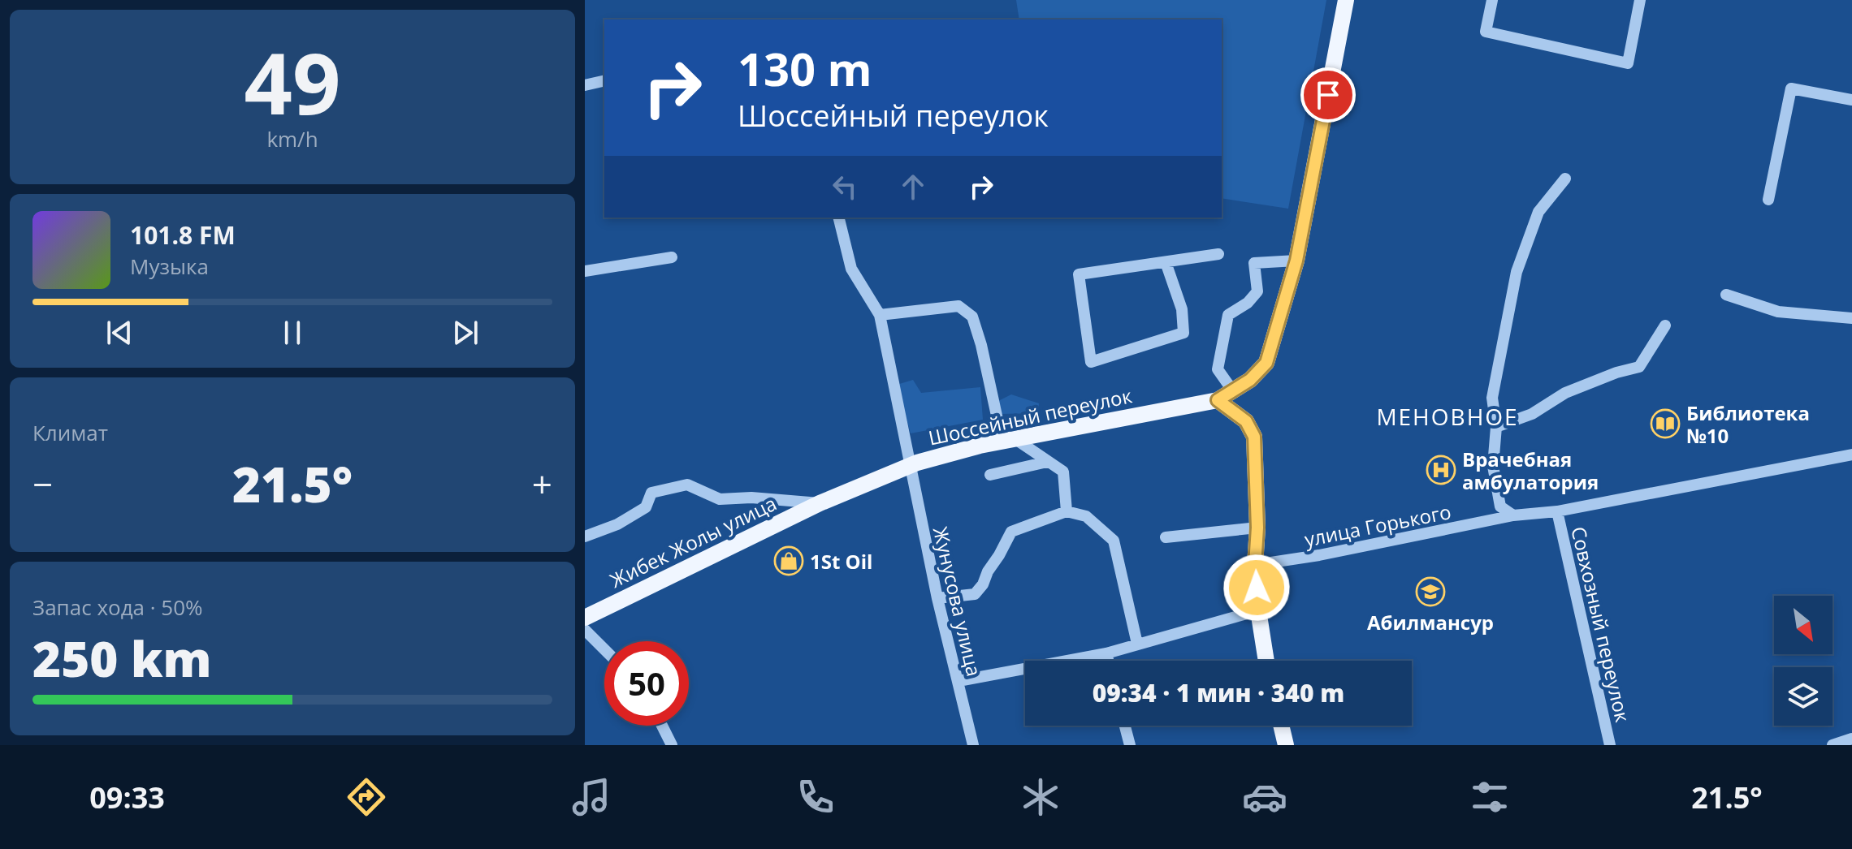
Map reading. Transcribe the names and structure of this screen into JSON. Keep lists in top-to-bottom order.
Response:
{
  "streets": {
    "main road": ["Шоссейный переулок", "Жибек Жолы улица"],
    "street": ["улица Горького", "Жунусова улица", "Совхозный переулок"]
  },
  "crossings": [
    ["Шоссейный переулок", "Жибек Жолы улица"],
    ["Шоссейный переулок", "Жунусова улица"],
    ["улица Горького", "Совхозный переулок"]
  ],
  "districts": ["МЕНОВНОЕ"],
  "places": {
    "library": ["Библиотека №10"],
    "hospital": ["Врачебная амбулатория"],
    "shop": ["1St Oil"],
    "school or university": ["Абилмансур"]
  },
  "north": "bottom right",
  "page": {
    "tile": [
      ["49", "km/h"],
      "Климат",
      ["Запас хода · 50%", "250 km"]
    ],
    "turn": ["130 m", "Шоссейный переулок"],
    "song": ["101.8 FM", "Музыка"],
    "heat": ["−", "21.5°", "+"],
    "limit": "50",
    "trip": "09:34 · 1 мин · 340 m",
    "tabs": ["09:33", "21.5°"]
  }
}
